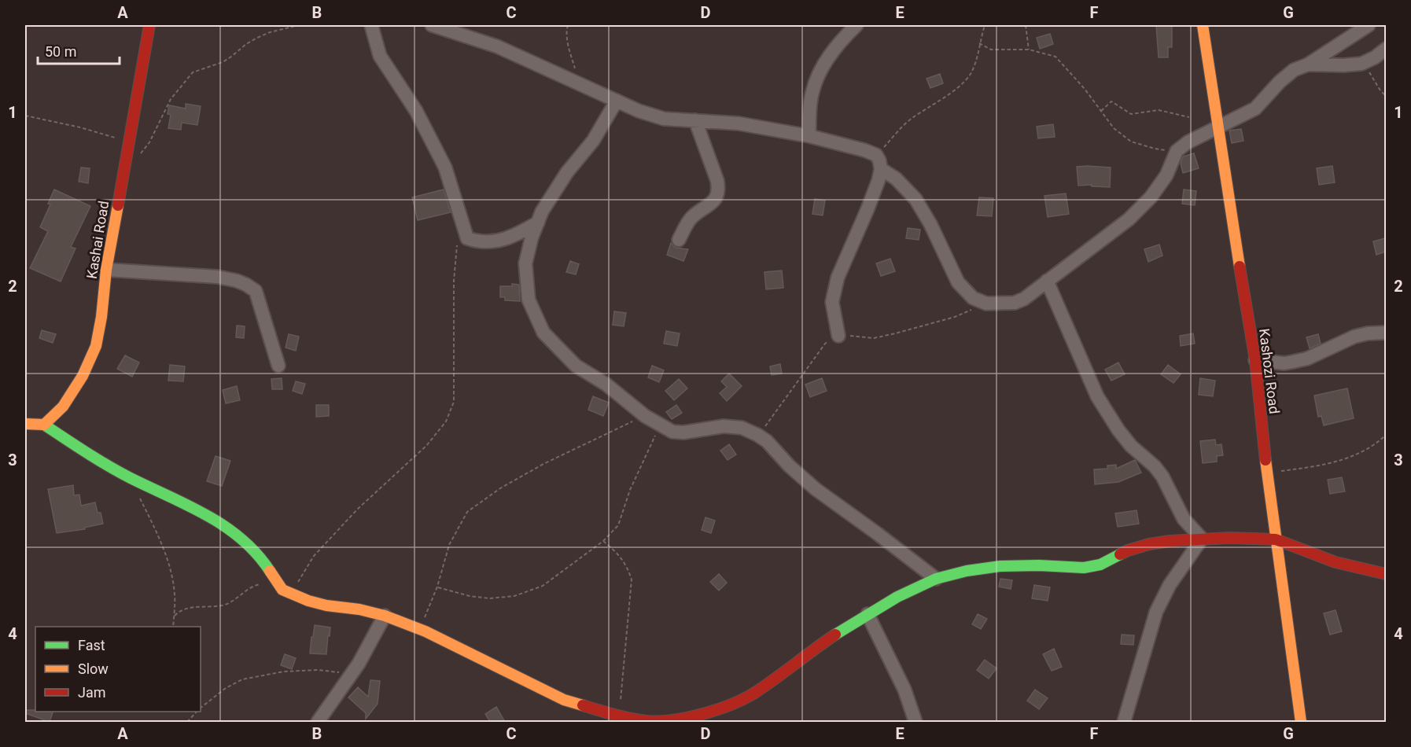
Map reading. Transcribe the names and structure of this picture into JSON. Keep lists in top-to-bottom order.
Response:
{
  "streets": {
    "street": ["Kashai Road", "Kashozi Road"]
  },
  "legend": ["Fast", "Slow", "Jam"],
  "scale_bar": "50 m",
  "grid": {
    "columns": [
      "A",
      "B",
      "C",
      "D",
      "E",
      "F",
      "G"
    ],
    "rows": [
      "1",
      "2",
      "3",
      "4"
    ]
  }
}
